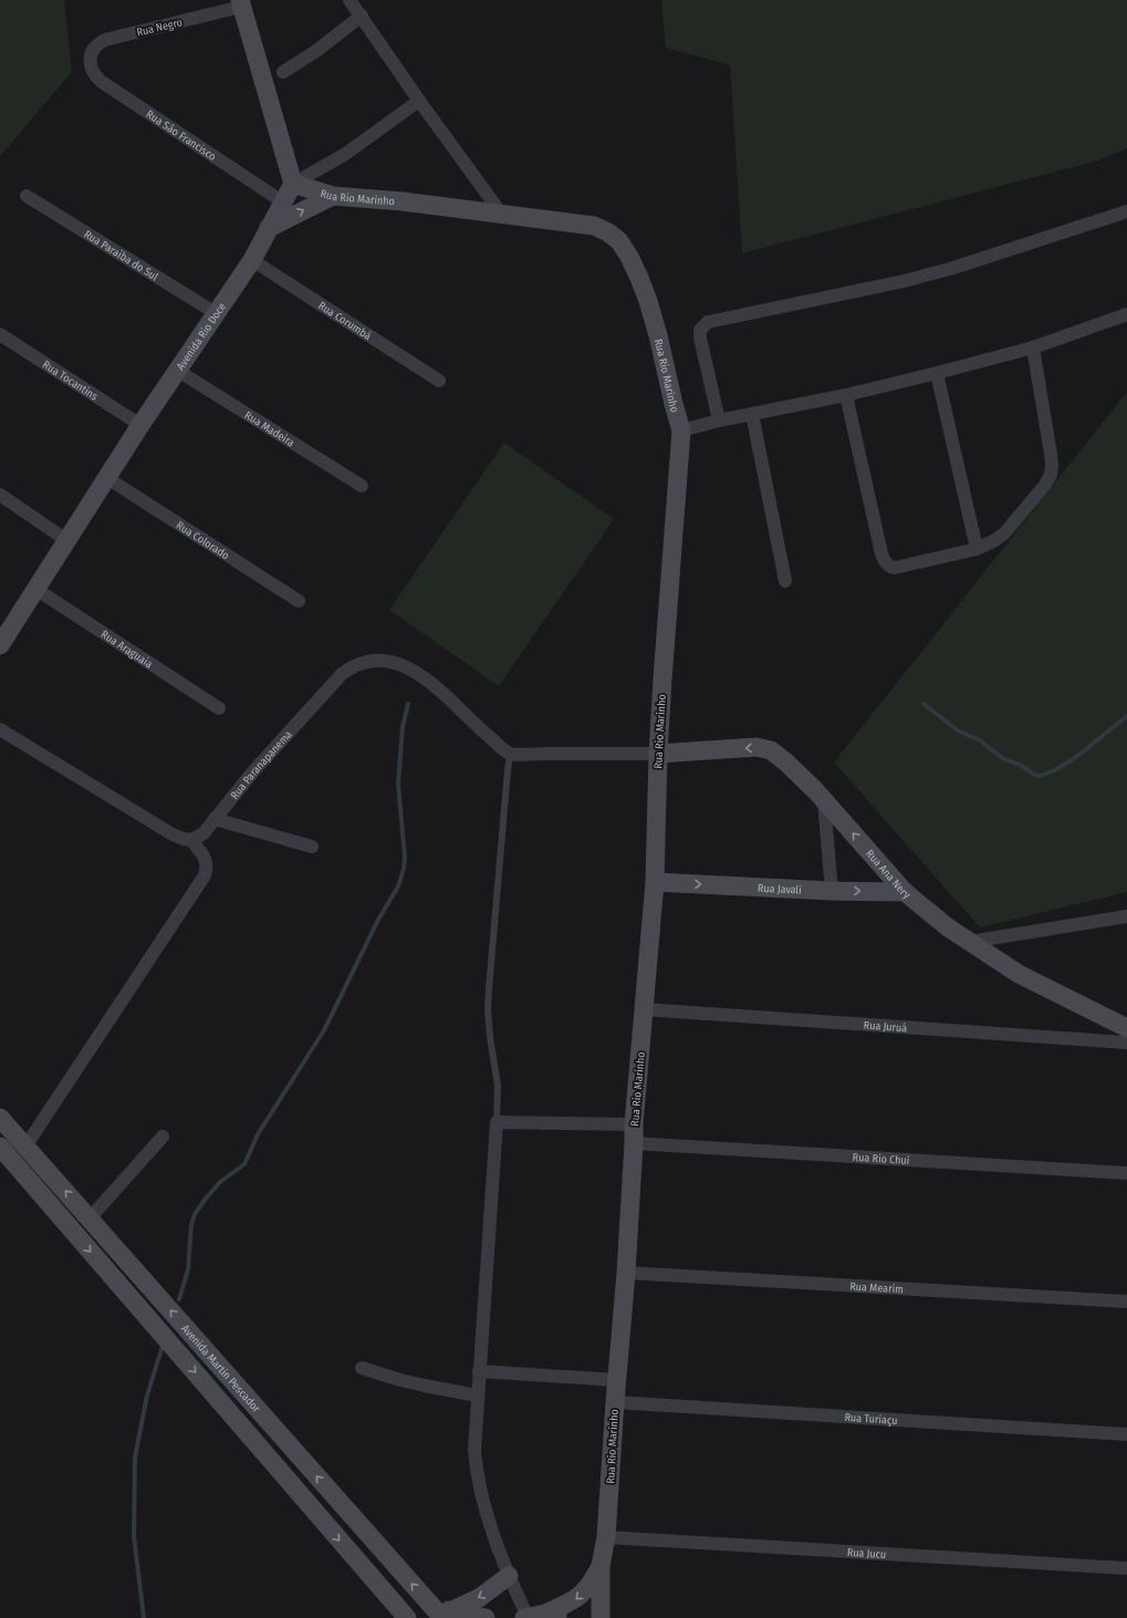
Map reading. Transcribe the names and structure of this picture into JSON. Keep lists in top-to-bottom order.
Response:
{
  "streets": {
    "street": [
      "Rua Negro",
      "Rua São Francisco",
      "Rua Rio Marinho",
      "Rua Paraíba do Sul",
      "Rua Corumbá",
      "Avenida Rio Doce",
      "Rua Tocantins",
      "Rua Madeira",
      "Rua Colorado",
      "Rua Araguaia",
      "Rua Paranapanema",
      "Rua Ana Nery",
      "Rua Javali",
      "Rua Juruá",
      "Rua Rio Chuí",
      "Rua Mearim",
      "Avenida Martin Pescador",
      "Rua Turiaçu",
      "Rua Jucu"
    ]
  },
  "crossings": [
    ["Rua Negro", "Rua São Francisco"],
    ["Rua São Francisco", "Avenida Rio Doce"],
    ["Rua Rio Marinho", "Avenida Rio Doce"],
    ["Rua Rio Marinho", "Rua Ana Nery"],
    ["Rua Rio Marinho", "Rua Javali"],
    ["Rua Rio Marinho", "Rua Juruá"],
    ["Rua Rio Marinho", "Rua Rio Chuí"],
    ["Rua Rio Marinho", "Rua Mearim"],
    ["Rua Rio Marinho", "Rua Turiaçu"],
    ["Rua Rio Marinho", "Rua Jucu"],
    ["Rua Paraíba do Sul", "Avenida Rio Doce"],
    ["Rua Corumbá", "Avenida Rio Doce"],
    ["Avenida Rio Doce", "Rua Tocantins"],
    ["Avenida Rio Doce", "Rua Madeira"],
    ["Avenida Rio Doce", "Rua Colorado"],
    ["Avenida Rio Doce", "Rua Araguaia"],
    ["Rua Ana Nery", "Rua Javali"]
  ],
  "one_way": ["Rua Ana Nery", "Rua Javali"]
}
